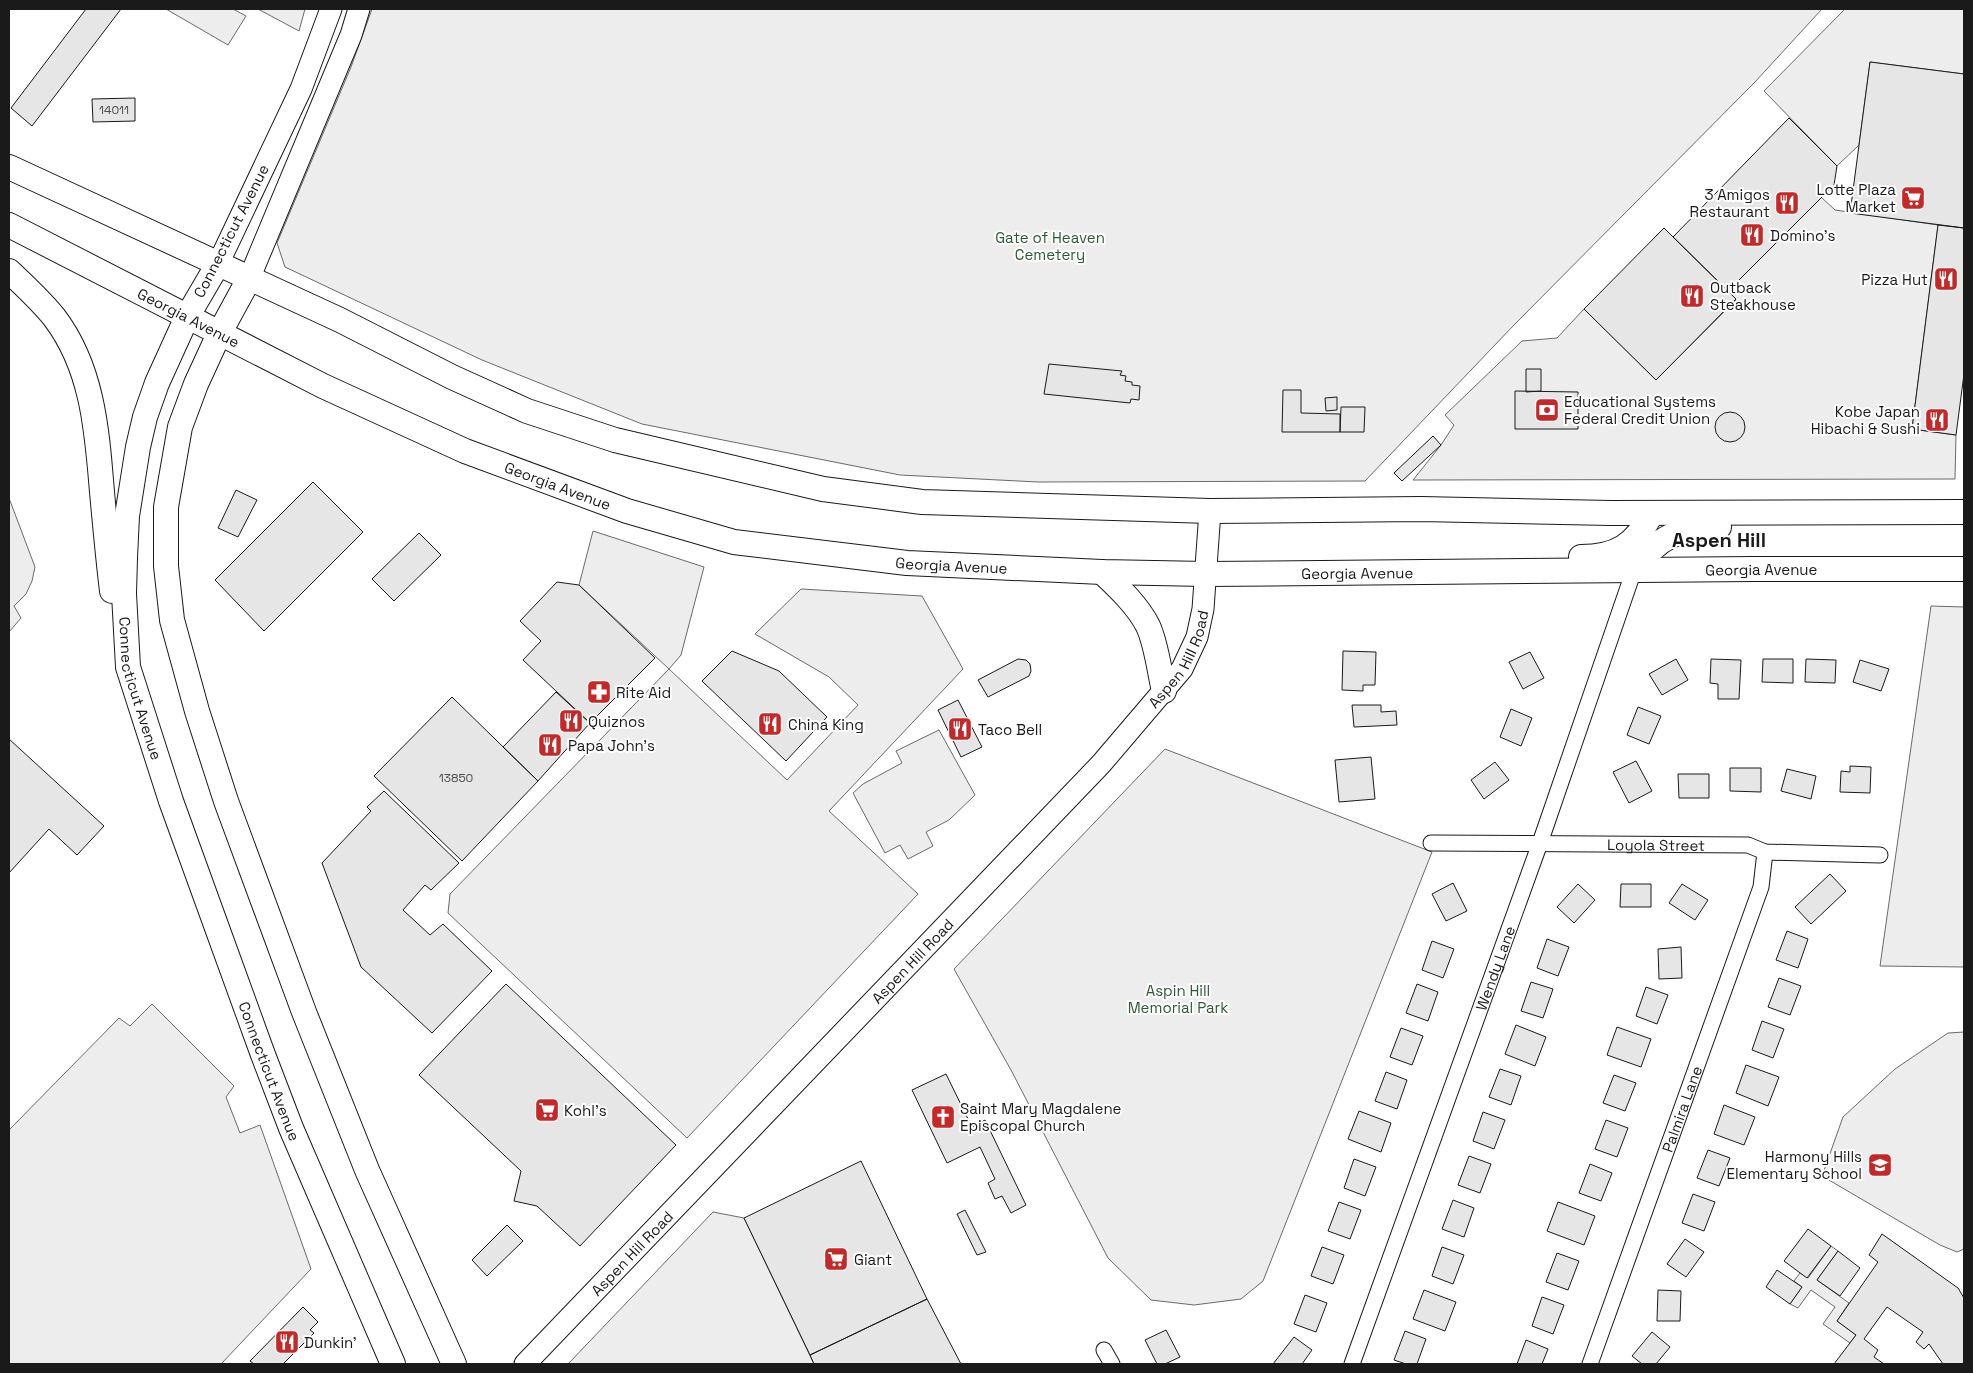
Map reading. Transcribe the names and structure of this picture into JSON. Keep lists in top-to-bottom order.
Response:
{
  "streets": {
    "main road": ["Connecticut Avenue", "Georgia Avenue"],
    "street": [
      "Aspen Hill Road",
      "Loyola Street",
      "Wendy Lane",
      "Palmira Lane"
    ]
  },
  "crossings": [
    ["Connecticut Avenue", "Georgia Avenue"],
    ["Georgia Avenue", "Aspen Hill Road"],
    ["Georgia Avenue", "Wendy Lane"],
    ["Loyola Street", "Wendy Lane"],
    ["Loyola Street", "Palmira Lane"]
  ],
  "districts": ["Aspen Hill"],
  "parks": ["Gate of Heaven Cemetery", "Aspin Hill Memorial Park"],
  "places": {
    "supermarket": ["Lotte Plaza Market", "Kohl's", "Giant"],
    "restaurant": [
      "3 Amigos Restaurant",
      "Domino's",
      "Pizza Hut",
      "Outback Steakhouse",
      "Kobe Japan Hibachi & Sushi",
      "Quiznos",
      "China King",
      "Taco Bell",
      "Papa John's",
      "Dunkin'"
    ],
    "bank": ["Educational Systems Federal Credit Union"],
    "pharmacy": ["Rite Aid"],
    "church": ["Saint Mary Magdalene Episcopal Church"],
    "school or university": ["Harmony Hills Elementary School"]
  },
  "house_numbers": ["14011", "13850"]
}
